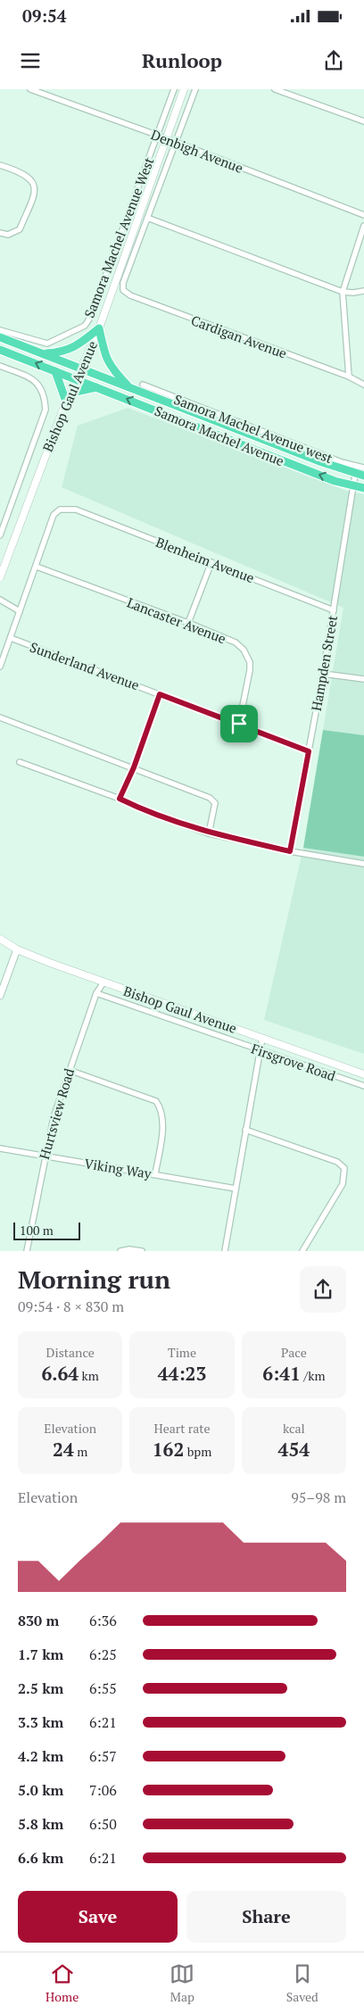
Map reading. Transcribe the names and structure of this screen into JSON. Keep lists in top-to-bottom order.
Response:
{
  "streets": {
    "highway": ["Samora Machel Avenue"],
    "main road": ["Bishop Gaul Avenue"],
    "street": [
      "Denbigh Avenue",
      "Samora Machel Avenue West",
      "Cardigan Avenue",
      "Samora Machel Avenue west",
      "Blenheim Avenue",
      "Lancaster Avenue",
      "Hampden Street",
      "Sunderland Avenue",
      "Firsgrove Road",
      "Hurtsview Road",
      "Viking Way"
    ]
  },
  "crossings": [
    ["Denbigh Avenue", "Samora Machel Avenue West"],
    ["Denbigh Avenue", "Bishop Gaul Avenue"],
    ["Bishop Gaul Avenue", "Samora Machel Avenue"],
    ["Bishop Gaul Avenue", "Hurtsview Road"],
    ["Samora Machel Avenue", "Hampden Street"],
    ["Blenheim Avenue", "Lancaster Avenue"],
    ["Blenheim Avenue", "Hampden Street"],
    ["Lancaster Avenue", "Sunderland Avenue"],
    ["Hampden Street", "Sunderland Avenue"],
    ["Firsgrove Road", "Hurtsview Road"],
    ["Hurtsview Road", "Viking Way"]
  ],
  "scale_bar": "100 m",
  "page": {
    "status": "09:54",
    "header": "Runloop",
    "scale": "100 m",
    "heading": ["Morning run", "09:54 · 8 × 830 m"],
    "stats": [
      ["Distance", "6.64 km"],
      ["Time", "44:23"],
      ["Pace", "6:41 /km"],
      ["Elevation", "24 m"],
      ["Heart rate", "162 bpm"],
      ["kcal", "454"]
    ],
    "chart": ["Elevation", "95–98 m"],
    "list": [
      {
        "name": "830 m",
        "note": "6:36"
      },
      {
        "name": "1.7 km",
        "note": "6:25"
      },
      {
        "name": "2.5 km",
        "note": "6:55"
      },
      {
        "name": "3.3 km",
        "note": "6:21"
      },
      {
        "name": "4.2 km",
        "note": "6:57"
      },
      {
        "name": "5.0 km",
        "note": "7:06"
      },
      {
        "name": "5.8 km",
        "note": "6:50"
      },
      {
        "name": "6.6 km",
        "note": "6:21"
      }
    ],
    "buttons": ["Save", "Share"],
    "tabs": ["Home", "Map", "Saved"]
  }
}
